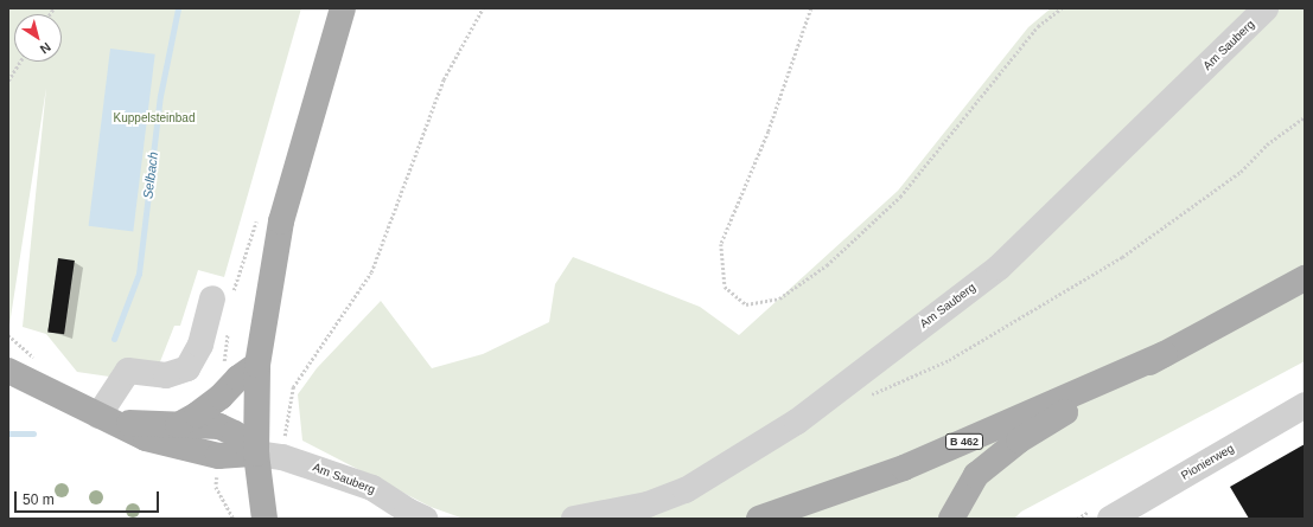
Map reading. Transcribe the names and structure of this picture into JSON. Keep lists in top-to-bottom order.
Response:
{
  "streets": {
    "main road": ["B 462"],
    "street": ["Am Sauberg", "Pionierweg"]
  },
  "water": ["Selbach"],
  "parks": ["Kuppelsteinbad"],
  "scale_bar": "50 m",
  "north": "bottom right"
}
